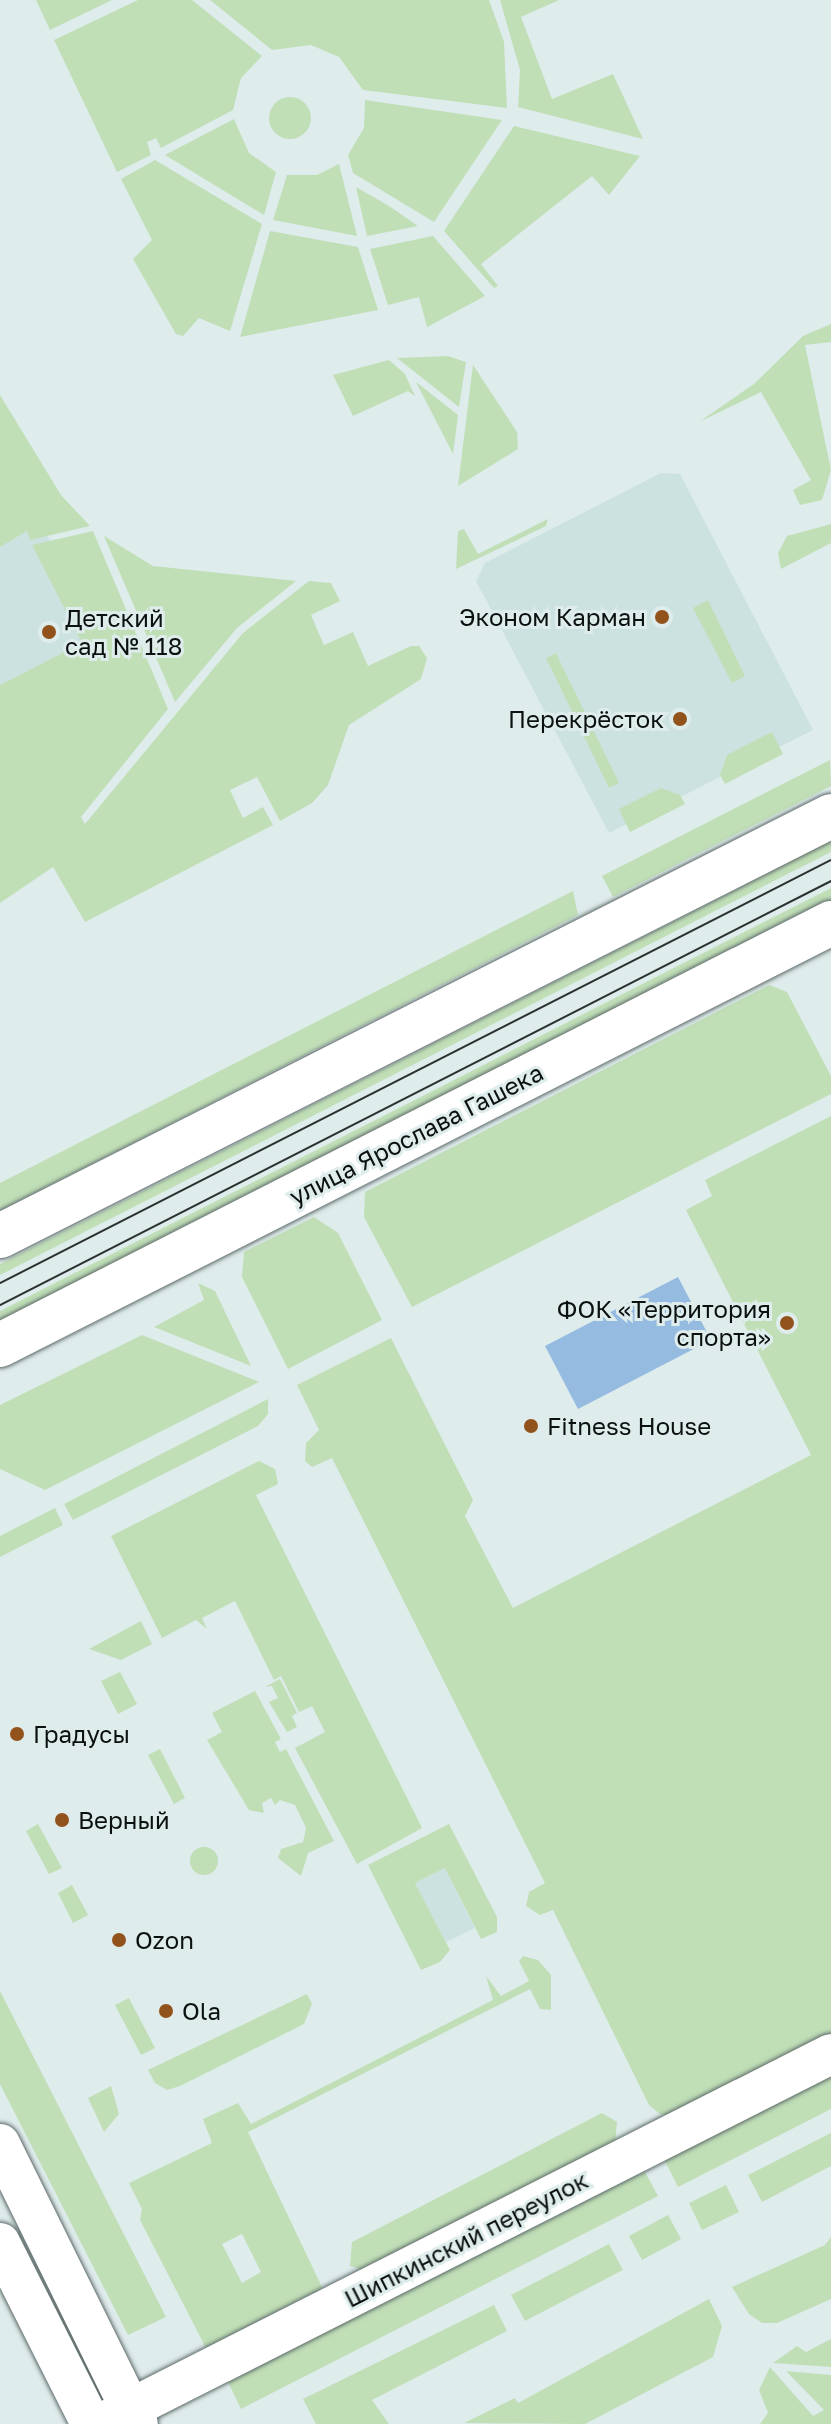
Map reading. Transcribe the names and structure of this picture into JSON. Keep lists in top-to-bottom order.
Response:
{
  "streets": {
    "street": ["улица Ярослава Гашека", "Шипкинский переулок"]
  },
  "places": [
    "Эконом Карман",
    "Детский сад № 118",
    "Перекрёсток",
    "ФОК «Территория спорта»",
    "Fitness House",
    "Градусы",
    "Верный",
    "Ozon",
    "Ola"
  ]
}
